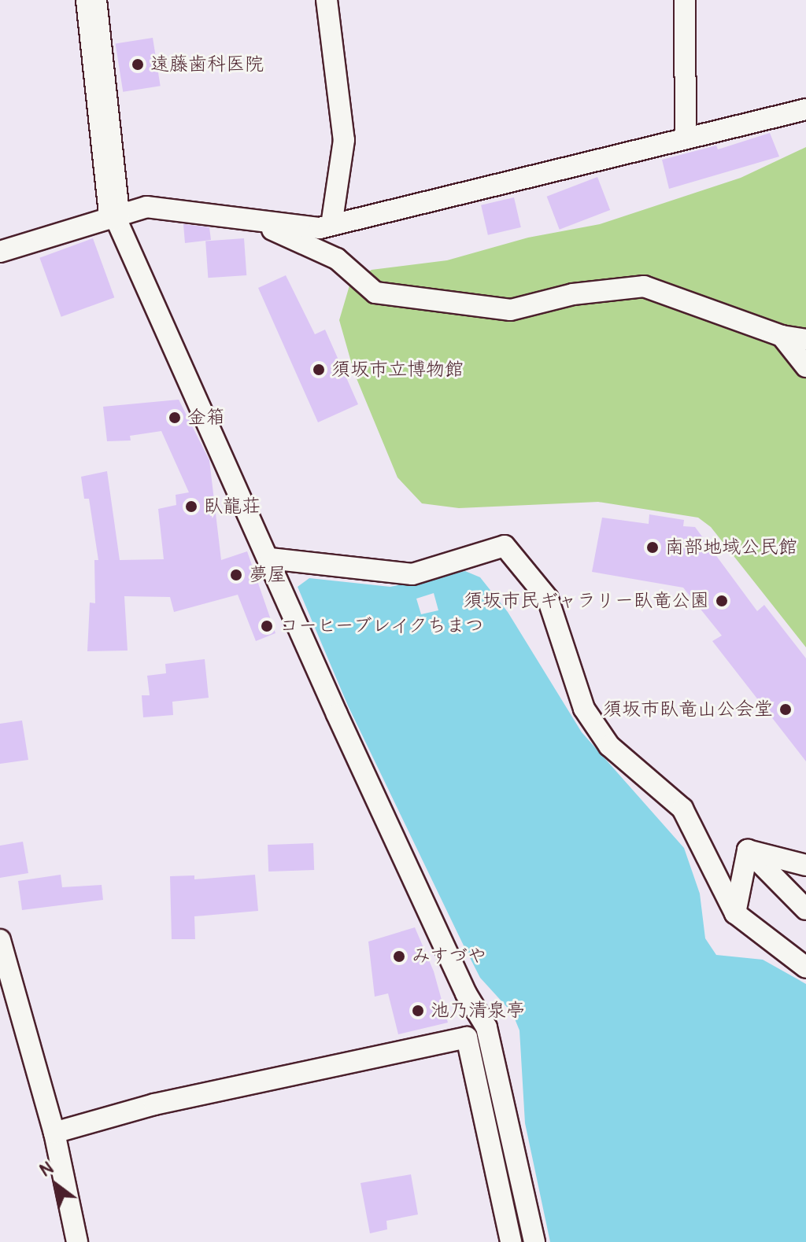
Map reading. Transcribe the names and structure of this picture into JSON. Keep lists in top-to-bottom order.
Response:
{
  "places": [
    "遠藤歯科医院",
    "須坂市立博物館",
    "金箱",
    "臥龍荘",
    "南部地域公民館",
    "夢屋",
    "須坂市民ギャラリー臥竜公園",
    "コーヒーブレイクちまつ",
    "須坂市臥竜山公会堂",
    "みすづや",
    "池乃清泉亭"
  ],
  "north": "top left"
}
